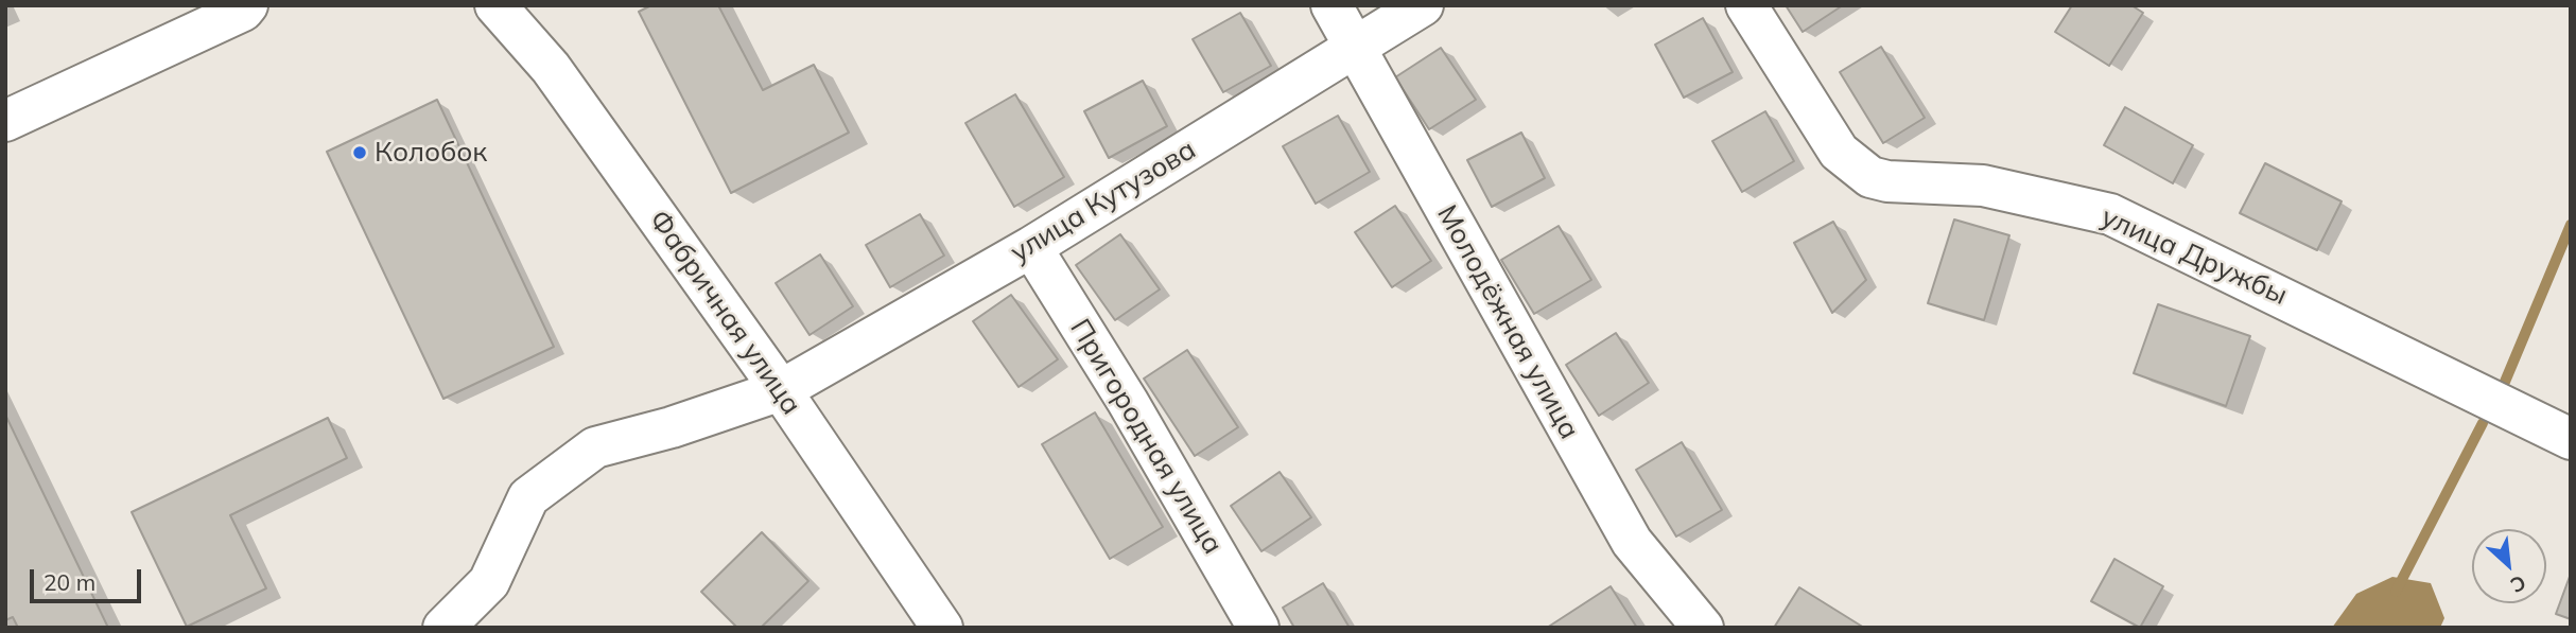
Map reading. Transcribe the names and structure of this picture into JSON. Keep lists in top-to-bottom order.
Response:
{
  "streets": {
    "street": [
      "улица Кутузова",
      "улица Дружбы",
      "Фабричная улица",
      "Молодёжная улица",
      "Пригородная улица"
    ]
  },
  "crossings": [
    ["улица Кутузова", "Фабричная улица"],
    ["улица Кутузова", "Молодёжная улица"],
    ["улица Кутузова", "Пригородная улица"]
  ],
  "places": ["Колобок"],
  "scale_bar": "20 m",
  "north": "bottom right"
}
